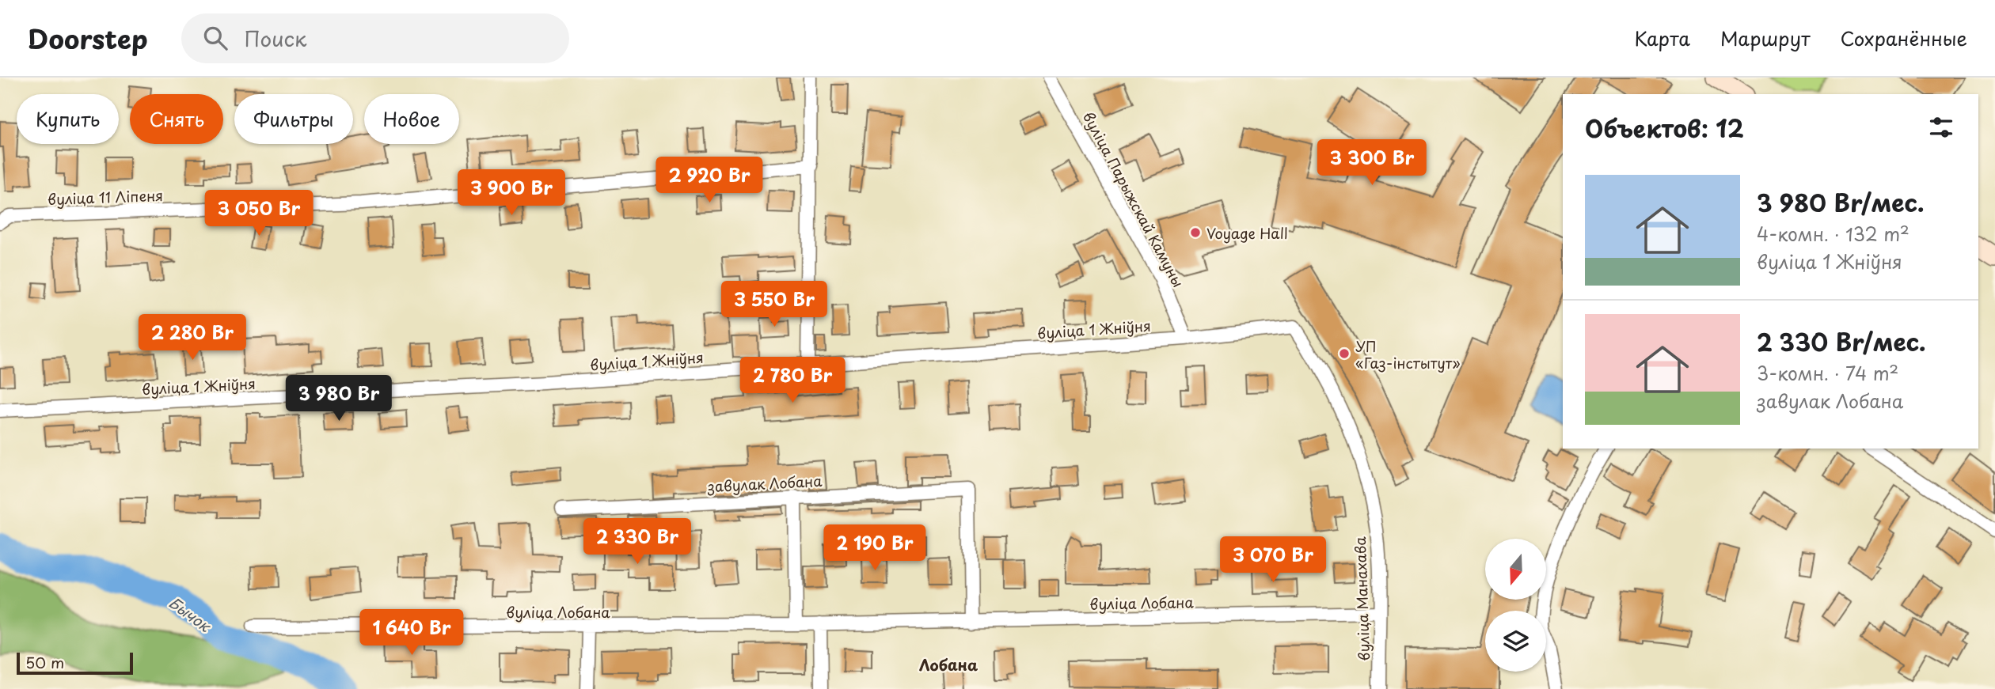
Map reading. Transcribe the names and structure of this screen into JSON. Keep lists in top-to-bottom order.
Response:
{
  "streets": {
    "street": [
      "вуліца 11 Ліпеня",
      "вуліца Парыжскай Камуны",
      "вуліца 1 Жніўня",
      "завулак Лобана",
      "вуліца Манахава",
      "вуліца Лобана"
    ]
  },
  "crossings": [
    ["вуліца Парыжскай Камуны", "вуліца 1 Жніўня"],
    ["вуліца 1 Жніўня", "вуліца Манахава"],
    ["завулак Лобана", "вуліца Лобана"],
    ["вуліца Манахава", "вуліца Лобана"]
  ],
  "districts": ["Лобана"],
  "water": ["Бычок"],
  "places": ["Voyage Hall", "УП «Газ-інстытут»"],
  "scale_bar": "50 m",
  "north": "bottom",
  "page": {
    "header": "Doorstep",
    "search": "Поиск",
    "nav": ["Карта", "Маршрут", "Сохранённые"],
    "chip": [
      "Купить",
      "Снять",
      "Фильтры",
      "Новое"
    ],
    "heading": "Объектов: 12",
    "price": [
      "3 300 Br",
      "2 920 Br",
      "3 900 Br",
      "3 050 Br",
      "3 550 Br",
      "2 280 Br",
      "2 780 Br",
      "3 980 Br",
      "2 330 Br",
      "2 190 Br",
      "3 070 Br",
      "1 640 Br"
    ],
    "list": [
      {
        "name": "3 980 Br/мес.",
        "note": "4-комн. · 132 m² · вуліца 1 Жніўня"
      },
      {
        "name": "2 330 Br/мес.",
        "note": "3-комн. · 74 m² · завулак Лобана"
      }
    ],
    "scale": "50 m"
  }
}
